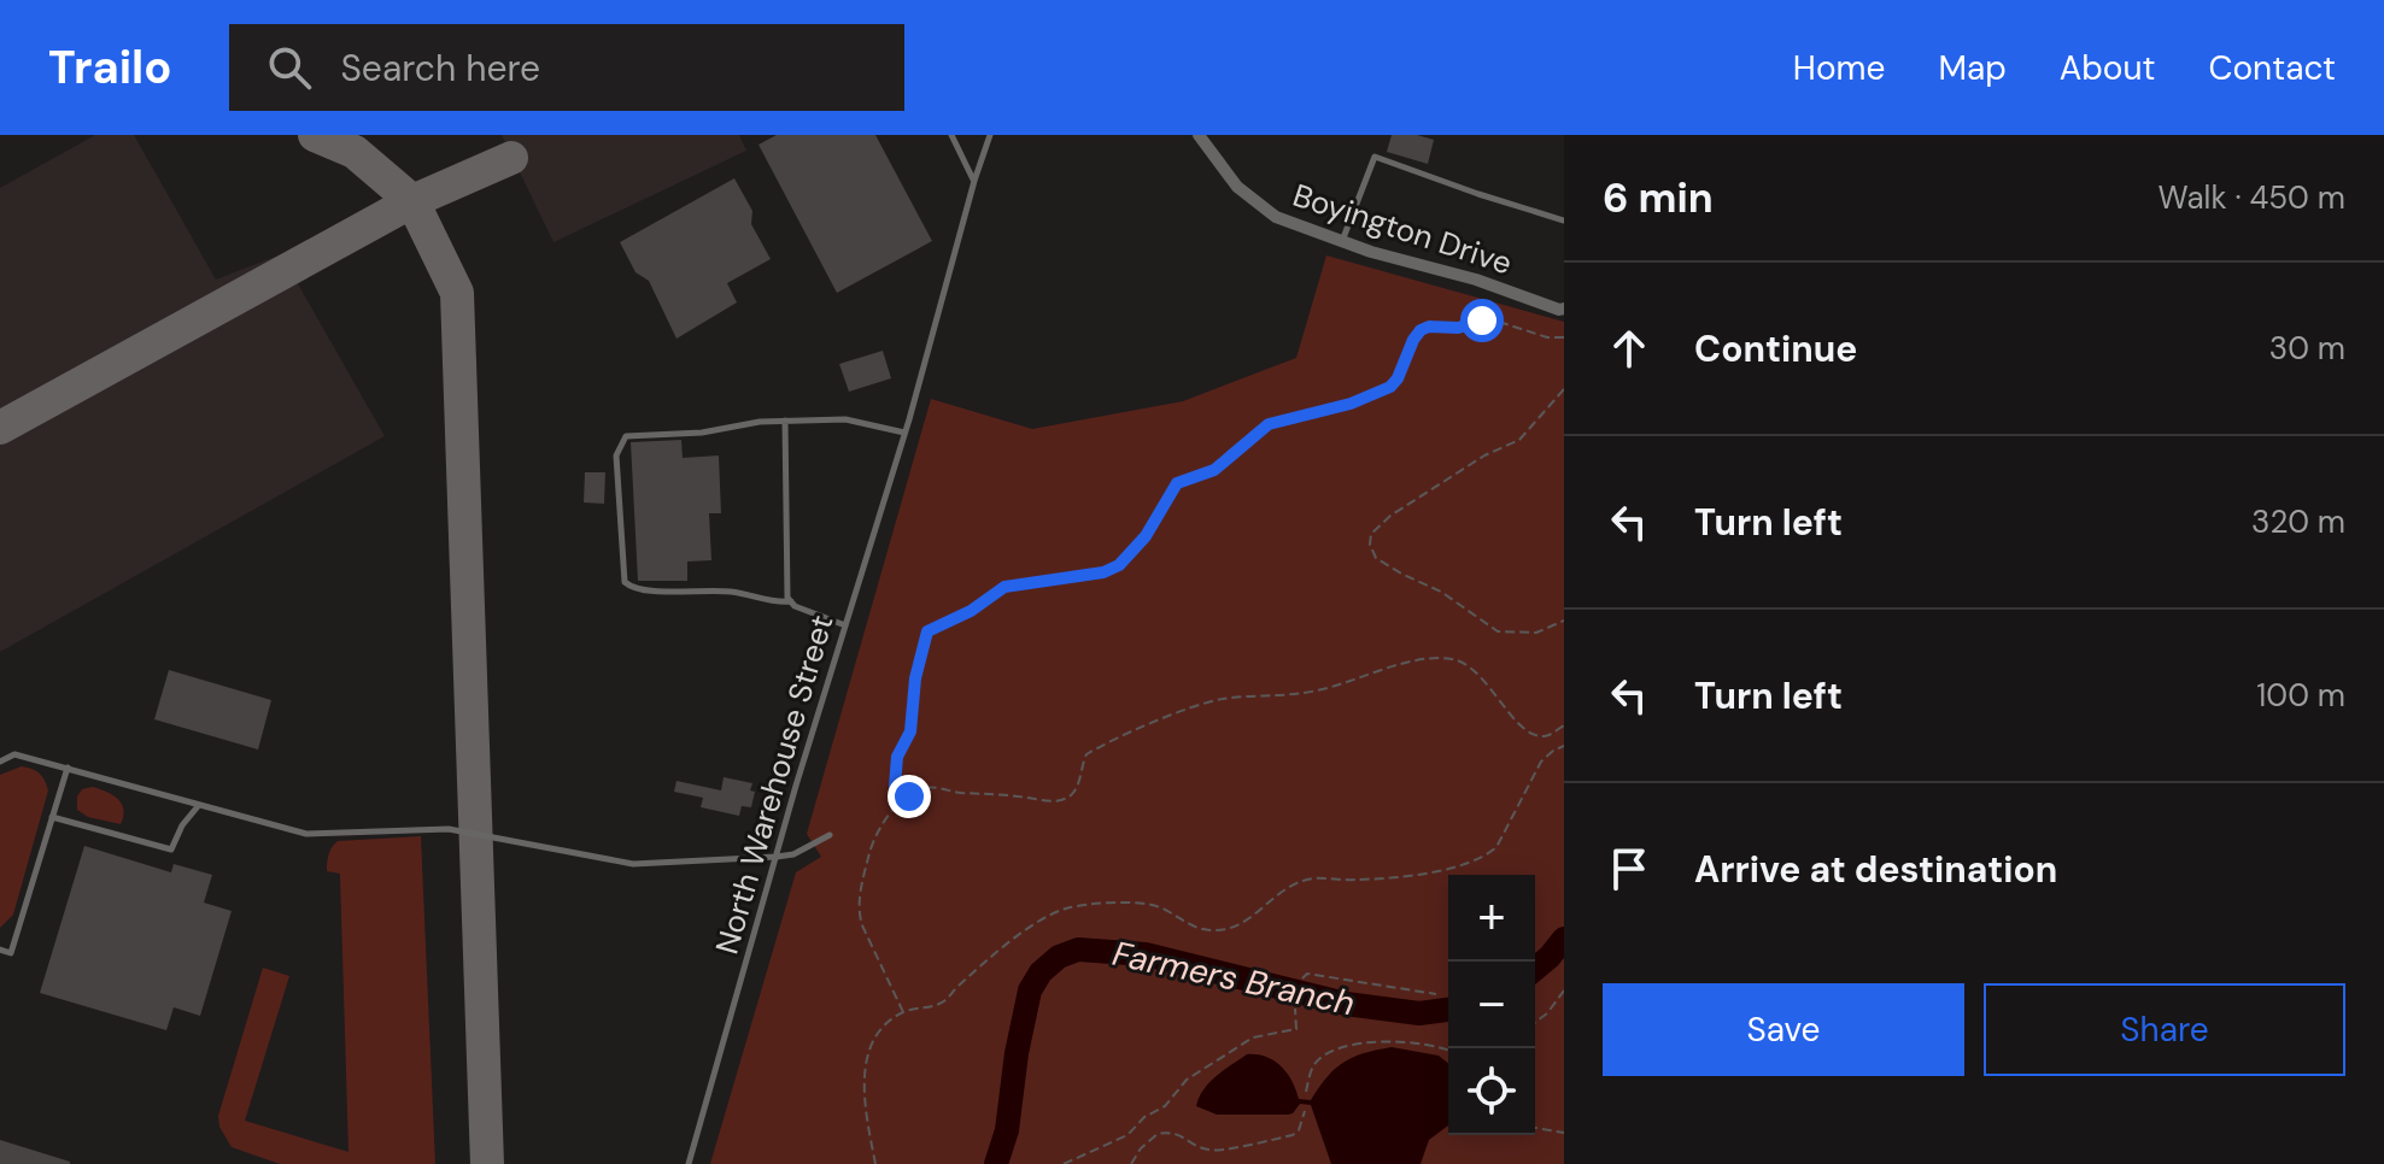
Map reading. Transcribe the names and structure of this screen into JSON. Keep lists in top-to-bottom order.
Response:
{
  "streets": {
    "street": ["Boyington Drive"],
    "lane": ["North Warehouse Street"]
  },
  "water": ["Farmers Branch"],
  "page": {
    "header": "Trailo",
    "search": "Search here",
    "nav": [
      "Home",
      "Map",
      "About",
      "Contact"
    ],
    "heading": ["6 min", "Walk · 450 m"],
    "list": [
      ["Continue", "30 m"],
      ["Turn left", "320 m"],
      ["Turn left", "100 m"],
      "Arrive at destination"
    ],
    "map_buttons": ["+", "−"],
    "buttons": ["Save", "Share"]
  }
}
